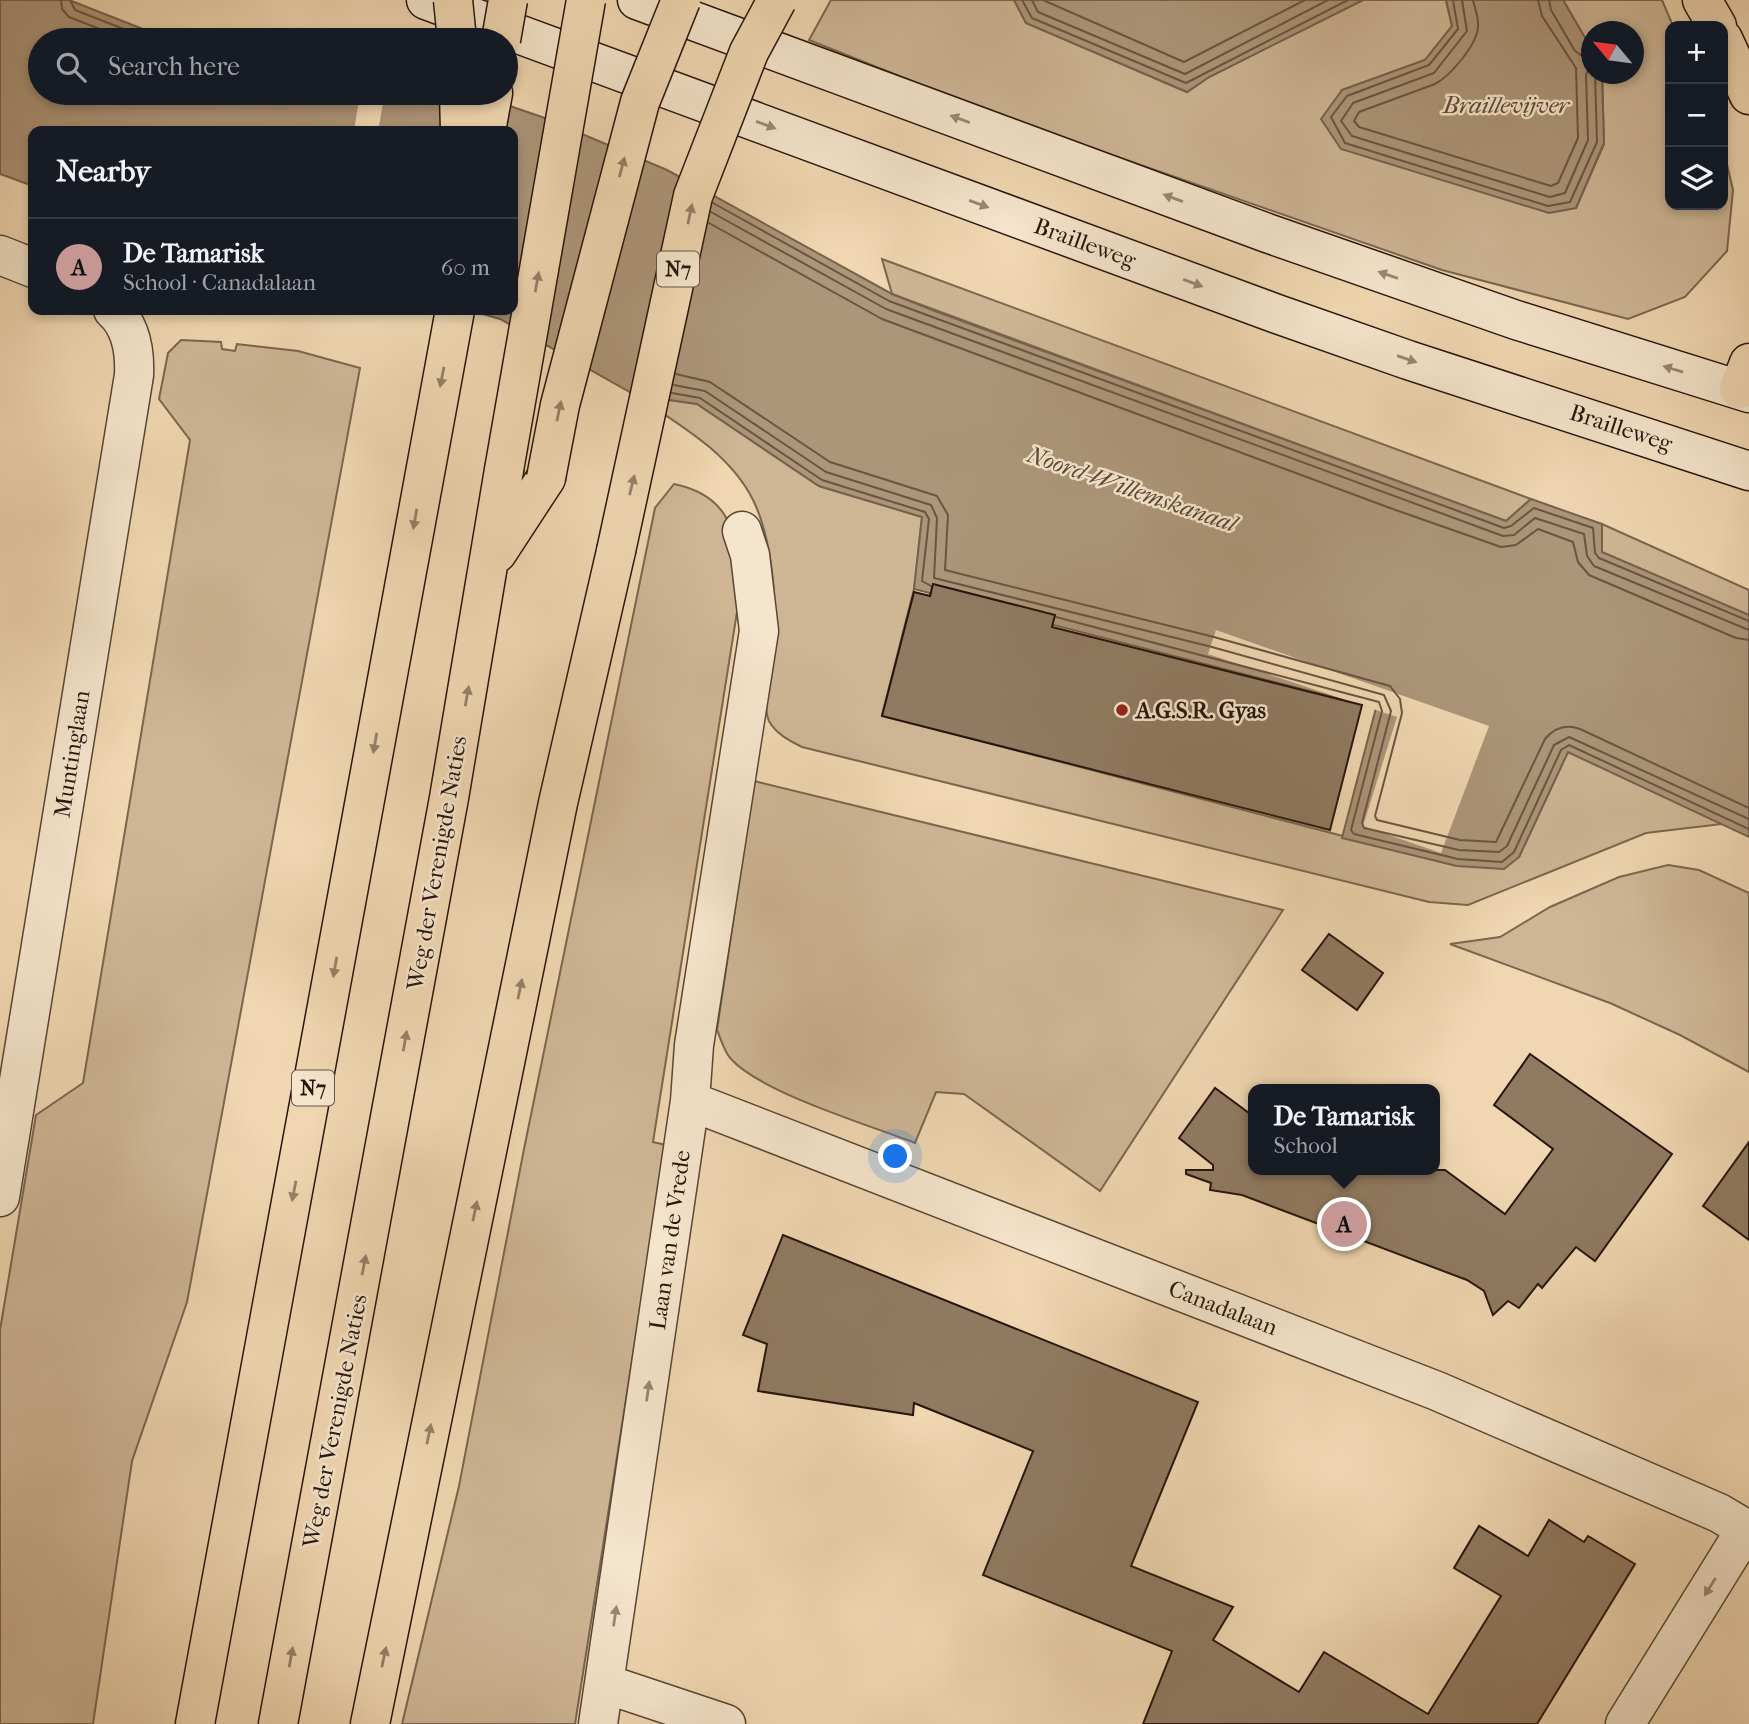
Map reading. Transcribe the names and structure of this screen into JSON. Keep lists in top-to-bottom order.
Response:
{
  "streets": {
    "highway": ["N7", "Weg der Verenigde Naties"],
    "street": [
      "Brailleweg",
      "Muntinglaan",
      "Laan van de Vrede",
      "Canadalaan"
    ]
  },
  "crossings": [
    ["Laan van de Vrede", "Canadalaan"]
  ],
  "one_way": ["Laan van de Vrede"],
  "water": ["Braillevijver", "Noord-Willemskanaal"],
  "places": ["A.G.S.R. Gyas"],
  "north": "top left",
  "page": {
    "map_buttons": ["+", "−"],
    "search": "Search here",
    "heading": "Nearby",
    "list": [
      {
        "mark": "A",
        "name": "De Tamarisk",
        "note": "School · Canadalaan",
        "value": "60 m"
      }
    ],
    "popup": ["De Tamarisk", "School"],
    "pins": "A"
  }
}
